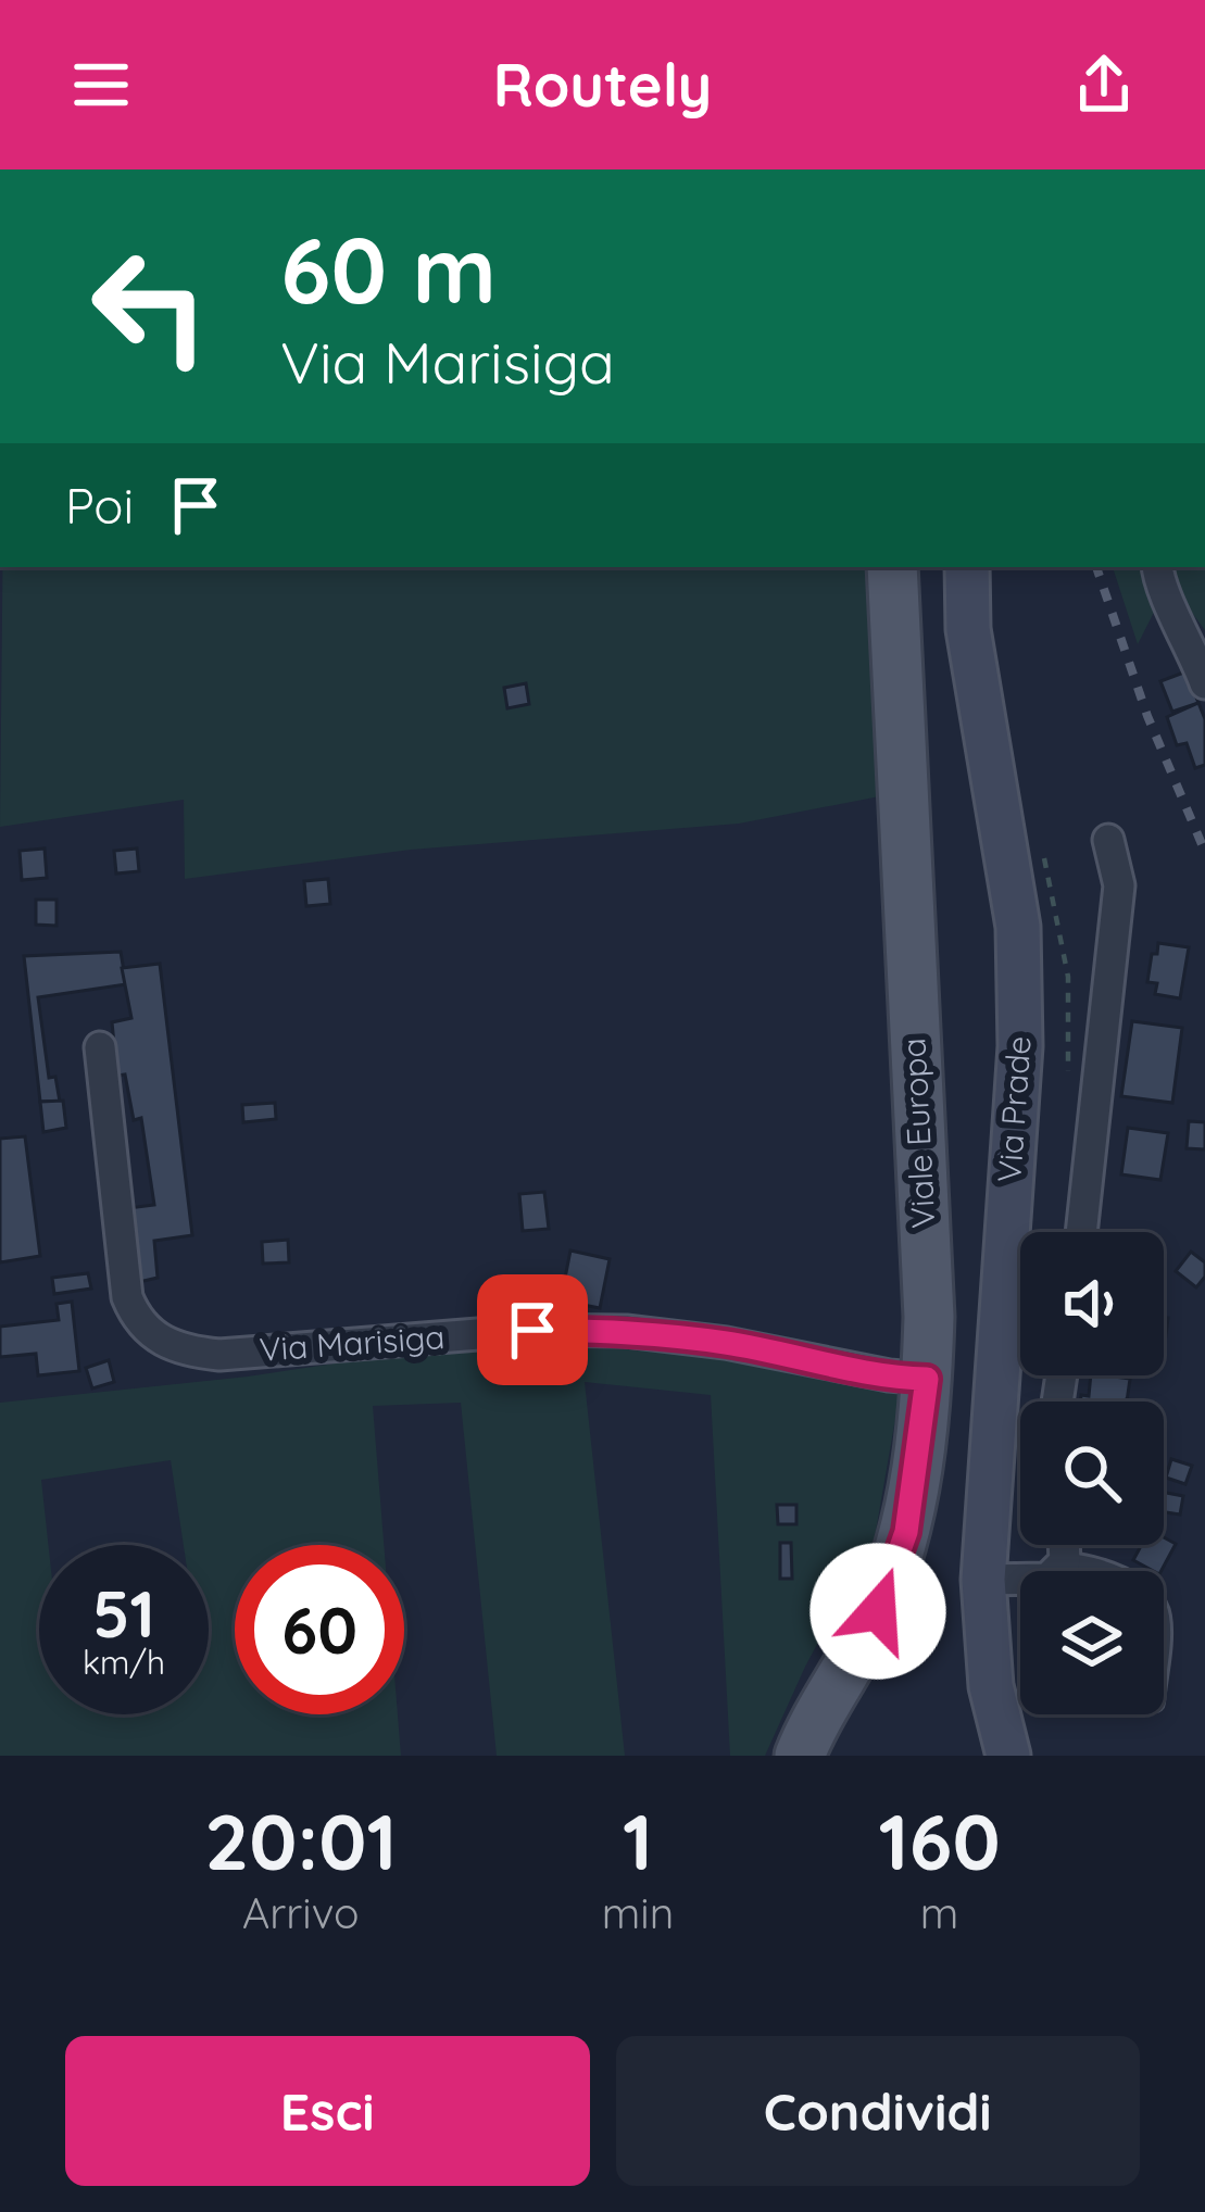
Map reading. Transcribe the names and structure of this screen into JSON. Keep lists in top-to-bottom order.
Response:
{
  "streets": {
    "main road": ["Via Prade", "Viale Europa"],
    "street": ["Via Marisiga"]
  },
  "crossings": [
    ["Viale Europa", "Via Marisiga"]
  ],
  "page": {
    "header": "Routely",
    "turn": ["60 m", "Via Marisiga"],
    "then": "Poi",
    "speed": "51 km/h",
    "limit": "60",
    "eta": [
      "20:01",
      "Arrivo",
      "1",
      "min",
      "160",
      "m"
    ],
    "buttons": ["Esci", "Condividi"]
  }
}
